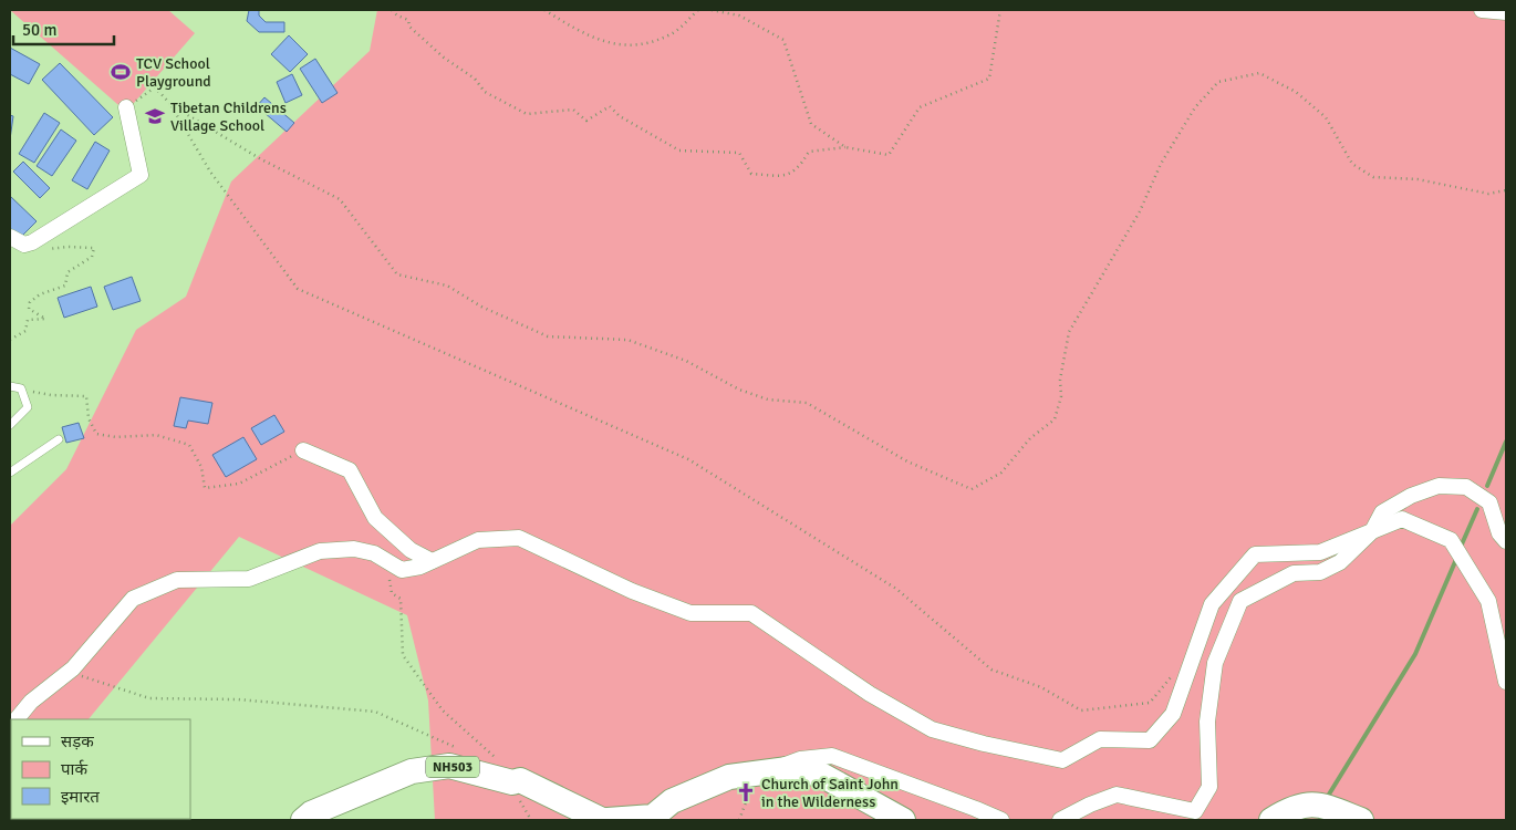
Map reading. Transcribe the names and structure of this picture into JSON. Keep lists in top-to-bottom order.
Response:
{
  "streets": {
    "main road": ["NH503"]
  },
  "places": {
    "sports": ["TCV School Playground"],
    "school or university": ["Tibetan Childrens Village School"],
    "church": ["Church of Saint John in the Wilderness"]
  },
  "legend": ["सड़क", "पार्क", "इमारत"],
  "scale_bar": "50 m"
}
